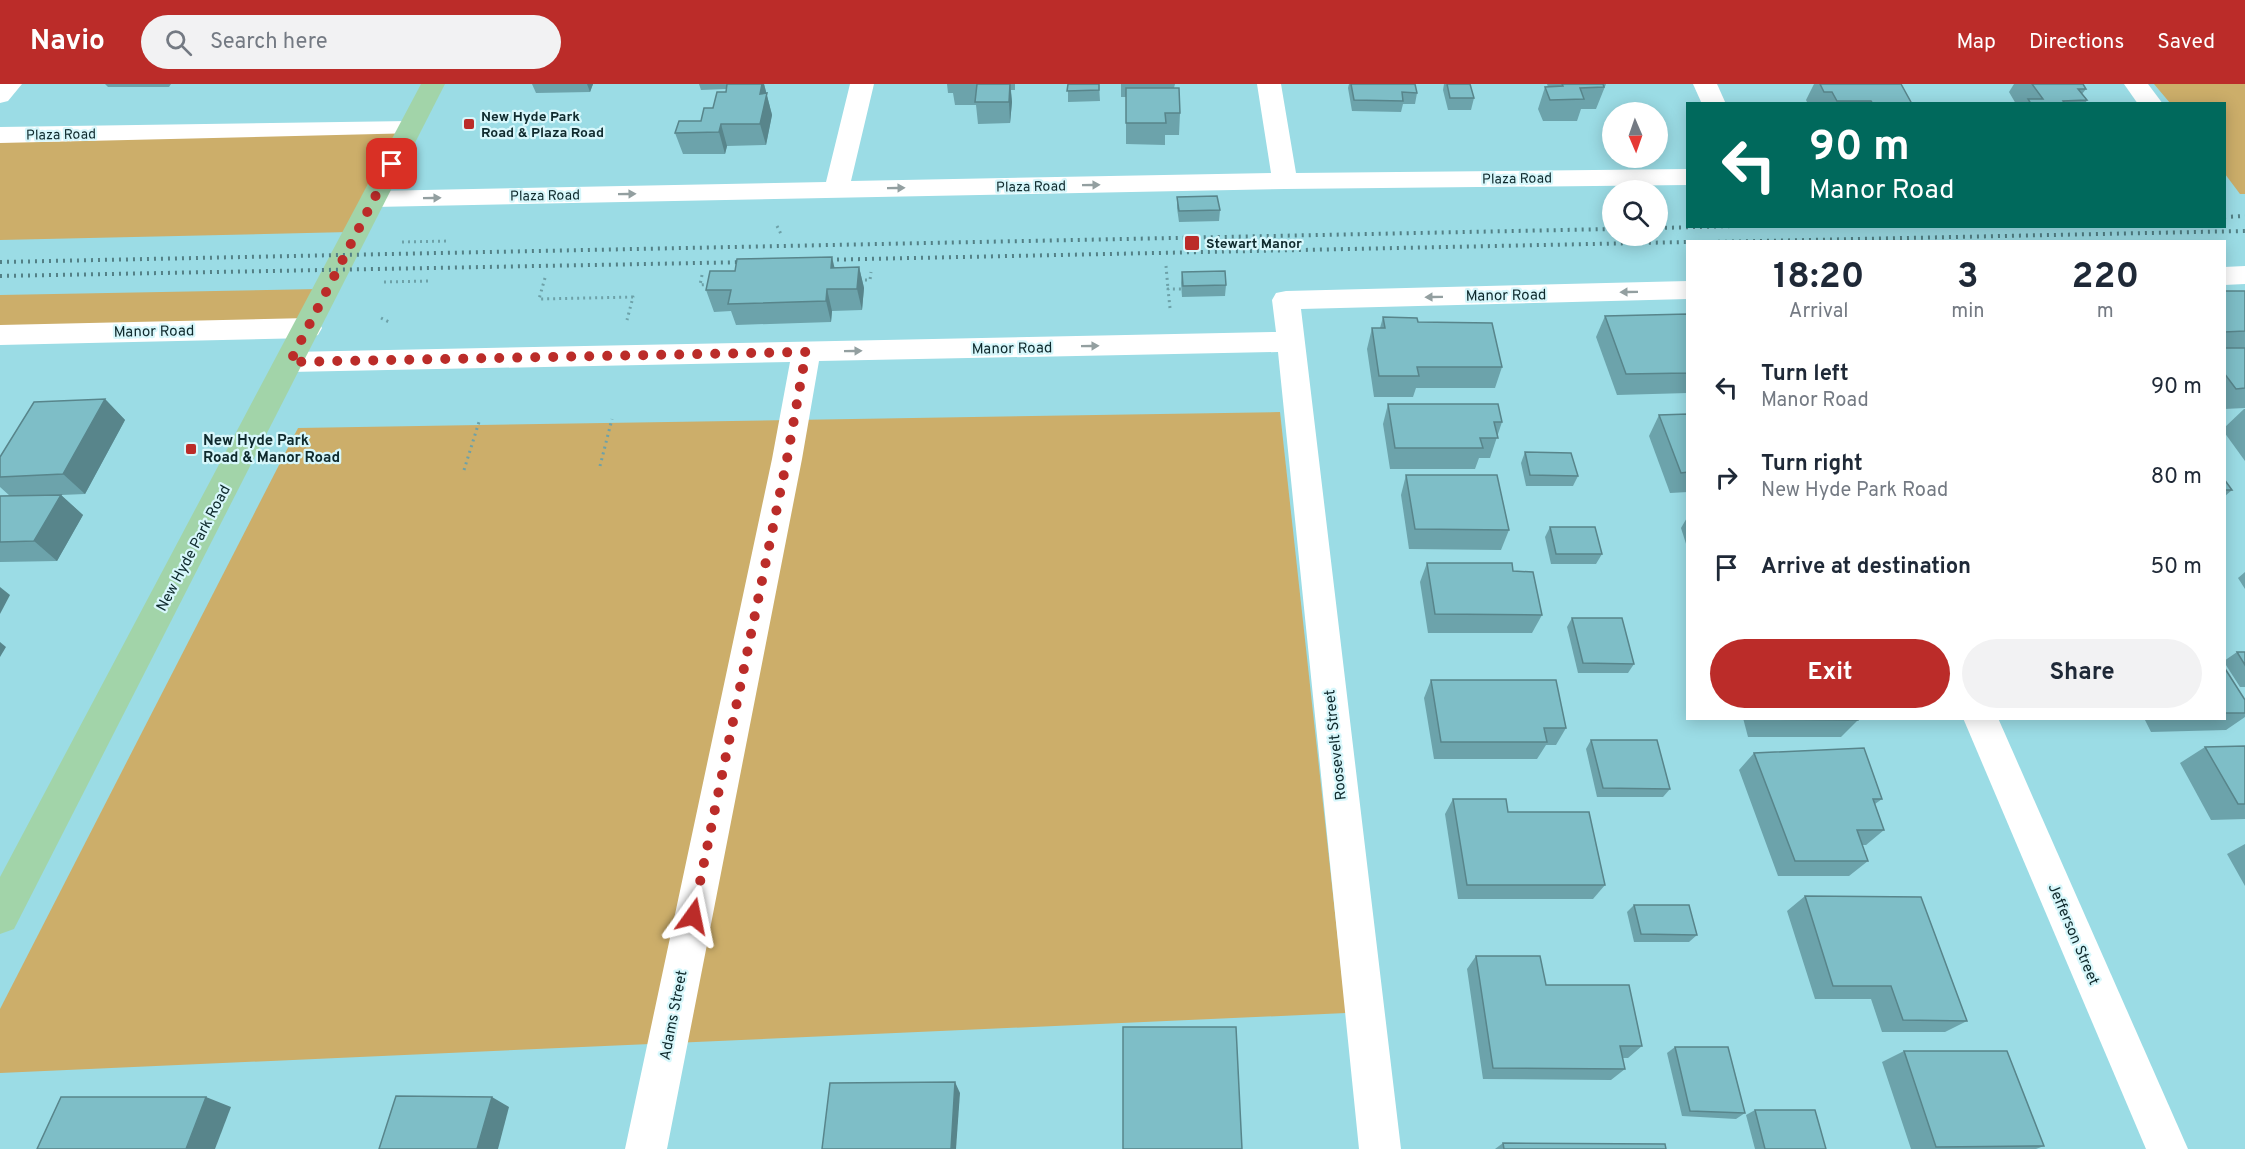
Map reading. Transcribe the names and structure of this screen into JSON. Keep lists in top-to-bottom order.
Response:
{
  "streets": {
    "main road": ["New Hyde Park Road"],
    "street": [
      "Plaza Road",
      "Manor Road",
      "Roosevelt Street",
      "Jefferson Street",
      "Adams Street"
    ]
  },
  "crossings": [
    ["Plaza Road", "New Hyde Park Road"],
    ["Manor Road", "New Hyde Park Road"],
    ["Manor Road", "Roosevelt Street"],
    ["Manor Road", "Adams Street"]
  ],
  "one_way": ["Plaza Road"],
  "places": {
    "transit": ["New Hyde Park Road & Plaza Road", "Stewart Manor", "New Hyde Park Road & Manor Road"]
  },
  "north": "bottom",
  "page": {
    "header": "Navio",
    "search": "Search here",
    "nav": ["Map", "Directions", "Saved"],
    "turn": ["90 m", "Manor Road"],
    "eta": [
      "18:20",
      "Arrival",
      "3",
      "min",
      "220",
      "m"
    ],
    "list": [
      {
        "name": "Turn left",
        "note": "Manor Road",
        "value": "90 m"
      },
      {
        "name": "Turn right",
        "note": "New Hyde Park Road",
        "value": "80 m"
      },
      {
        "name": "Arrive at destination",
        "value": "50 m"
      }
    ],
    "buttons": ["Exit", "Share"]
  }
}
